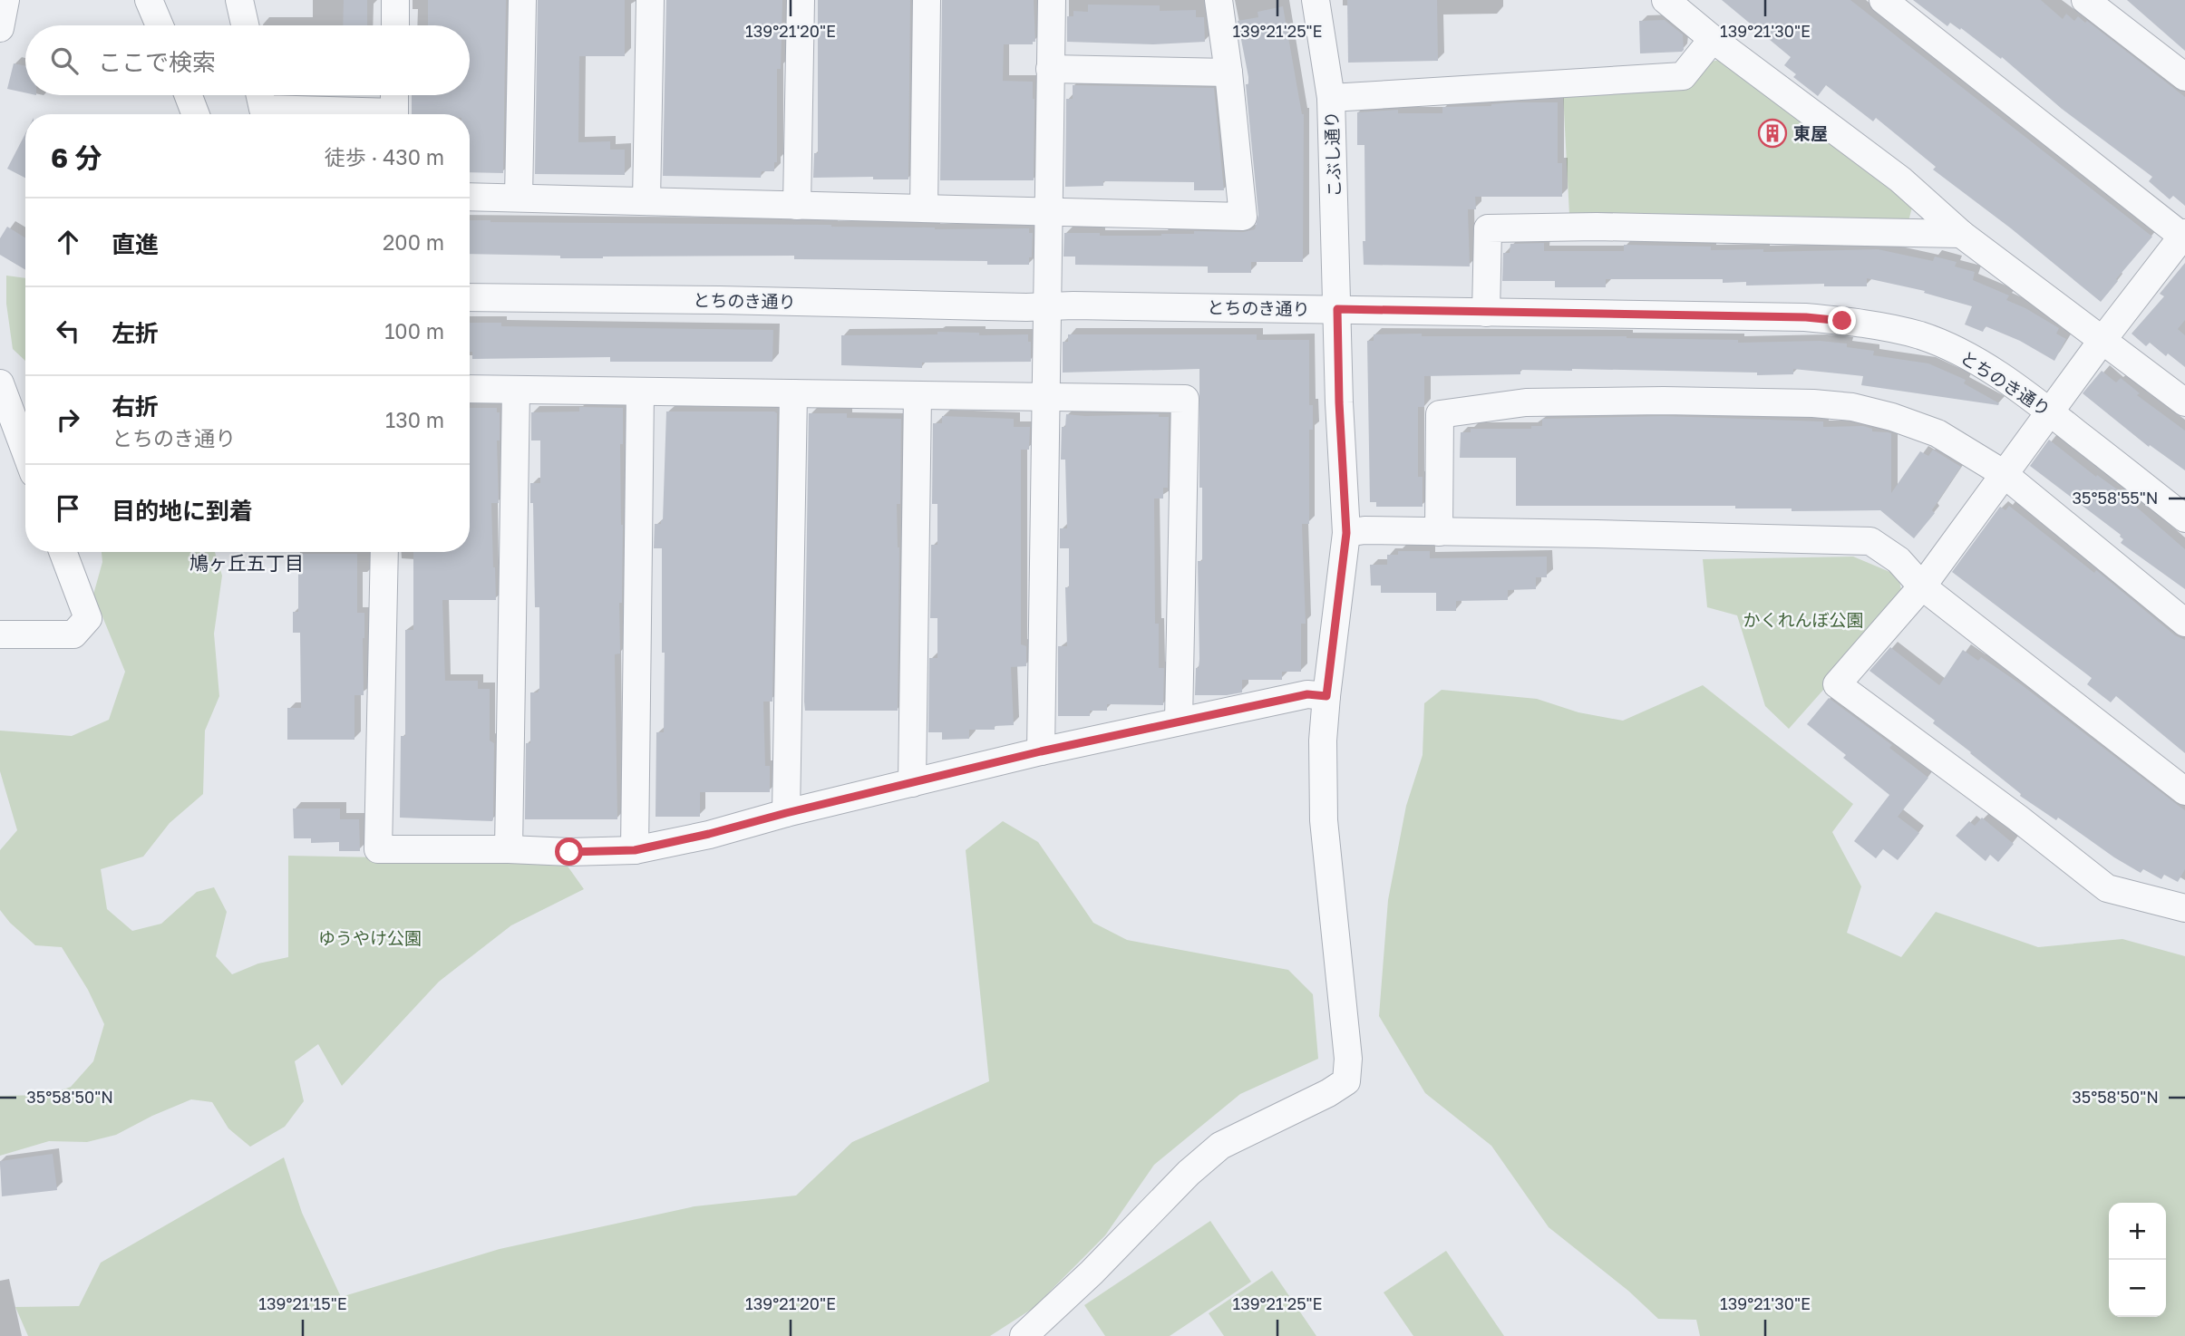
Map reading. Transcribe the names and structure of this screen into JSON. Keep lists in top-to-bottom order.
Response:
{
  "streets": {
    "street": ["こぶし通り", "とちのき通り"]
  },
  "crossings": [
    ["こぶし通り", "とちのき通り"]
  ],
  "districts": ["鳩ヶ丘五丁目"],
  "parks": ["かくれんぼ公園", "ゆうやけ公園"],
  "places": {
    "building": ["東屋"]
  },
  "page": {
    "search": "ここで検索",
    "heading": ["6 分", "徒歩 · 430 m"],
    "list": [
      ["直進", "200 m"],
      ["左折", "100 m"],
      ["右折", "とちのき通り", "130 m"],
      "目的地に到着"
    ],
    "map_buttons": ["+", "−"]
  },
  "coordinates": [
    "139°21'20\"E",
    "139°21'25\"E",
    "139°21'30\"E",
    "35°58'55\"N",
    "35°58'50\"N",
    "139°21'15\"E"
  ]
}
